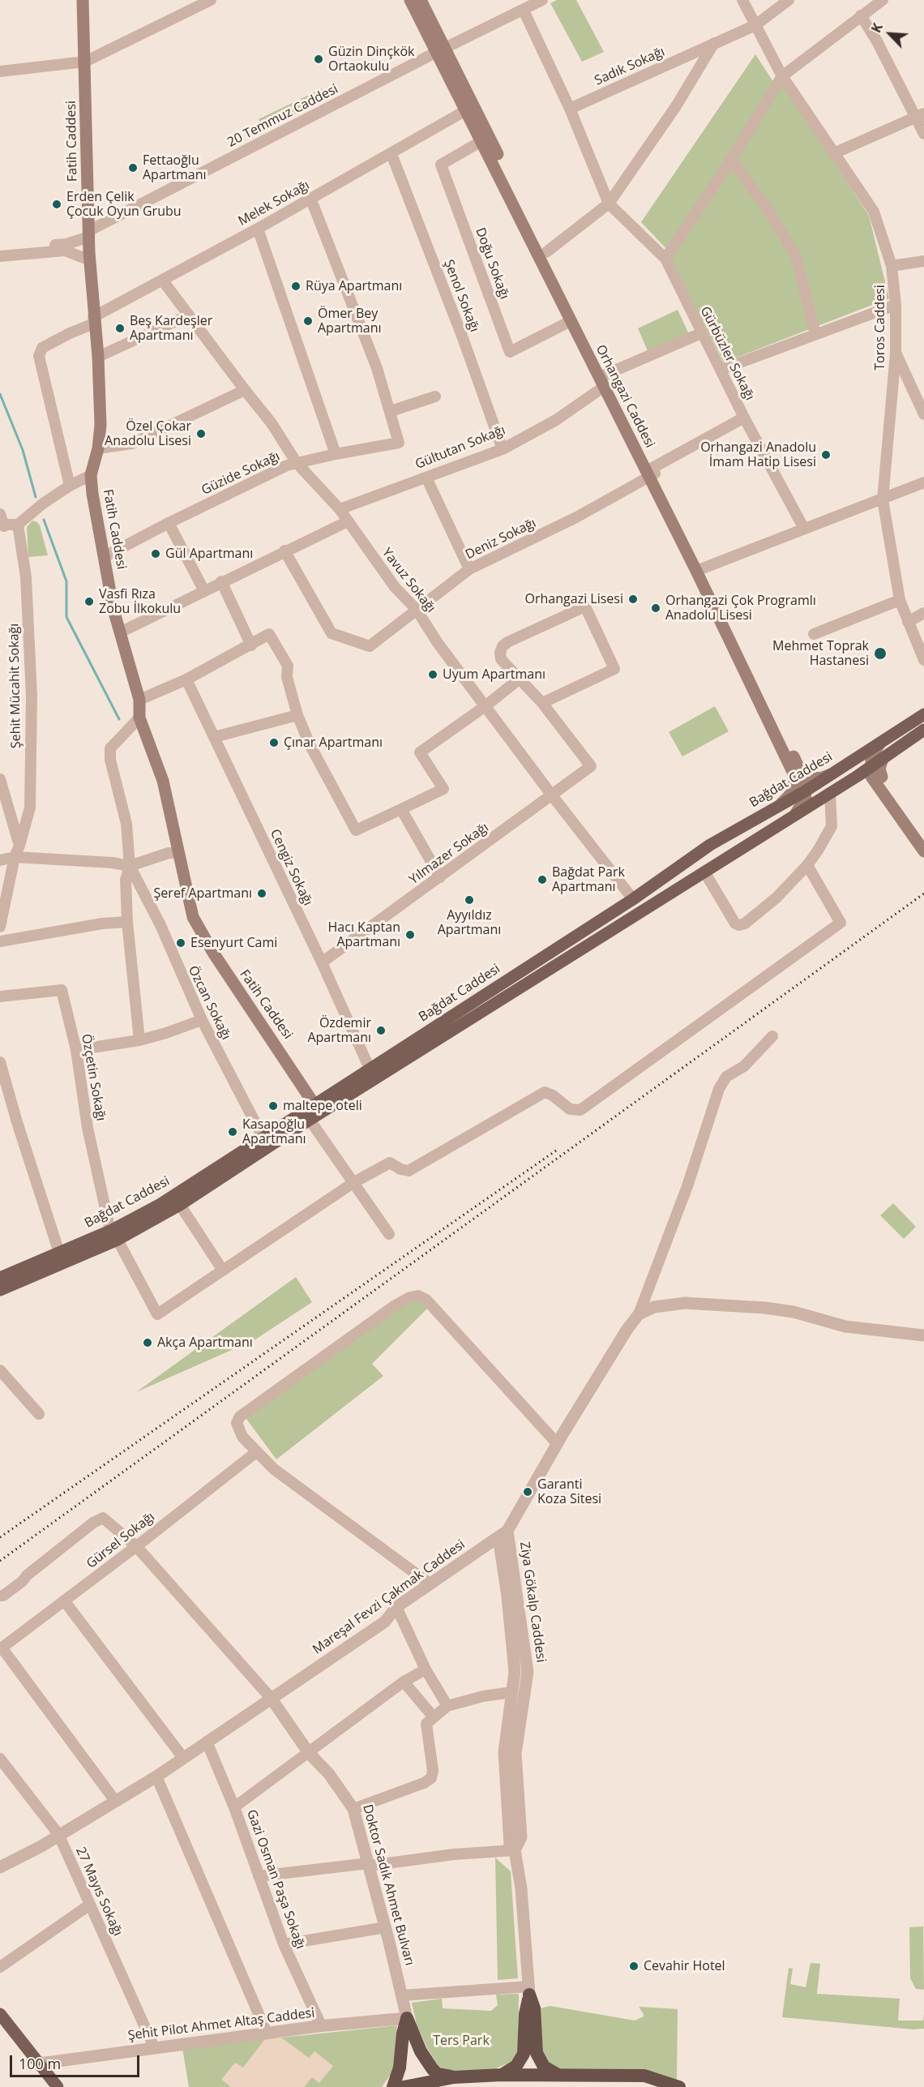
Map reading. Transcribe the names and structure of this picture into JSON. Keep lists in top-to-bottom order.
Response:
{
  "streets": {
    "main road": ["Fatih Caddesi", "Orhangazi Caddesi", "Bağdat Caddesi"],
    "street": [
      "Sadık Sokağı",
      "20 Temmuz Caddesi",
      "Melek Sokağı",
      "Doğu Sokağı",
      "Şenol Sokağı",
      "Toros Caddesi",
      "Gürbüzler Sokağı",
      "Gültutan Sokağı",
      "Güzide Sokağı",
      "Deniz Sokağı",
      "Yavuz Sokağı",
      "Şehit Mücahit Sokağı",
      "Yılmazer Sokağı",
      "Cengiz Sokağı",
      "Özcan Sokağı",
      "Özçetin Sokağı",
      "Gürsel Sokağı",
      "Mareşal Fevzi Çakmak Caddesi",
      "Ziya Gökalp Caddesi",
      "Gazi Osman Paşa Sokağı",
      "Doktor Sadık Ahmet Bulvarı",
      "27 Mayıs Sokağı",
      "Şehit Pilot Ahmet Altaş Caddesi"
    ]
  },
  "crossings": [
    ["Sadık Sokağı", "Toros Caddesi"],
    ["20 Temmuz Caddesi", "Fatih Caddesi"],
    ["20 Temmuz Caddesi", "Orhangazi Caddesi"],
    ["Fatih Caddesi", "Melek Sokağı"],
    ["Fatih Caddesi", "Güzide Sokağı"],
    ["Fatih Caddesi", "Bağdat Caddesi"],
    ["Fatih Caddesi", "Özcan Sokağı"],
    ["Melek Sokağı", "Şenol Sokağı"],
    ["Melek Sokağı", "Orhangazi Caddesi"],
    ["Melek Sokağı", "Yavuz Sokağı"],
    ["Doğu Sokağı", "Orhangazi Caddesi"],
    ["Şenol Sokağı", "Gültutan Sokağı"],
    ["Gürbüzler Sokağı", "Gültutan Sokağı"],
    ["Gürbüzler Sokağı", "Deniz Sokağı"],
    ["Orhangazi Caddesi", "Gültutan Sokağı"],
    ["Orhangazi Caddesi", "Deniz Sokağı"],
    ["Orhangazi Caddesi", "Bağdat Caddesi"],
    ["Gültutan Sokağı", "Yavuz Sokağı"],
    ["Güzide Sokağı", "Yavuz Sokağı"],
    ["Deniz Sokağı", "Yavuz Sokağı"],
    ["Yavuz Sokağı", "Bağdat Caddesi"],
    ["Yavuz Sokağı", "Yılmazer Sokağı"],
    ["Bağdat Caddesi", "Cengiz Sokağı"],
    ["Bağdat Caddesi", "Özcan Sokağı"],
    ["Bağdat Caddesi", "Özçetin Sokağı"],
    ["Yılmazer Sokağı", "Cengiz Sokağı"],
    ["Mareşal Fevzi Çakmak Caddesi", "Ziya Gökalp Caddesi"],
    ["Mareşal Fevzi Çakmak Caddesi", "Gazi Osman Paşa Sokağı"],
    ["Mareşal Fevzi Çakmak Caddesi", "Doktor Sadık Ahmet Bulvarı"],
    ["Mareşal Fevzi Çakmak Caddesi", "27 Mayıs Sokağı"],
    ["Gazi Osman Paşa Sokağı", "Şehit Pilot Ahmet Altaş Caddesi"],
    ["Doktor Sadık Ahmet Bulvarı", "Şehit Pilot Ahmet Altaş Caddesi"],
    ["27 Mayıs Sokağı", "Şehit Pilot Ahmet Altaş Caddesi"]
  ],
  "parks": ["Ters Park"],
  "places": [
    "Güzin Dinçkök Ortaokulu",
    "Fettaoğlu Apartmanı",
    "Erden Çelik Çocuk Oyun Grubu",
    "Rüya Apartmanı",
    "Ömer Bey Apartmanı",
    "Beş Kardeşler Apartmanı",
    "Özel Çokar Anadolu Lisesi",
    "Orhangazi Anadolu İmam Hatip Lisesi",
    "Gül Apartmanı",
    "Orhangazi Lisesi",
    "Vasfi Rıza Zobu İlkokulu",
    "Orhangazi Çok Programlı Anadolu Lisesi",
    "Mehmet Toprak Hastanesi",
    "Uyum Apartmanı",
    "Çınar Apartmanı",
    "Bağdat Park Apartmanı",
    "Şeref Apartmanı",
    "Ayyıldız Apartmanı",
    "Hacı Kaptan Apartmanı",
    "Esenyurt Cami",
    "Özdemir Apartmanı",
    "maltepe oteli",
    "Kasapoğlu Apartmanı",
    "Akça Apartmanı",
    "Garanti Koza Sitesi",
    "Cevahir Hotel"
  ],
  "scale_bar": "100 m",
  "north": "top left"
}
